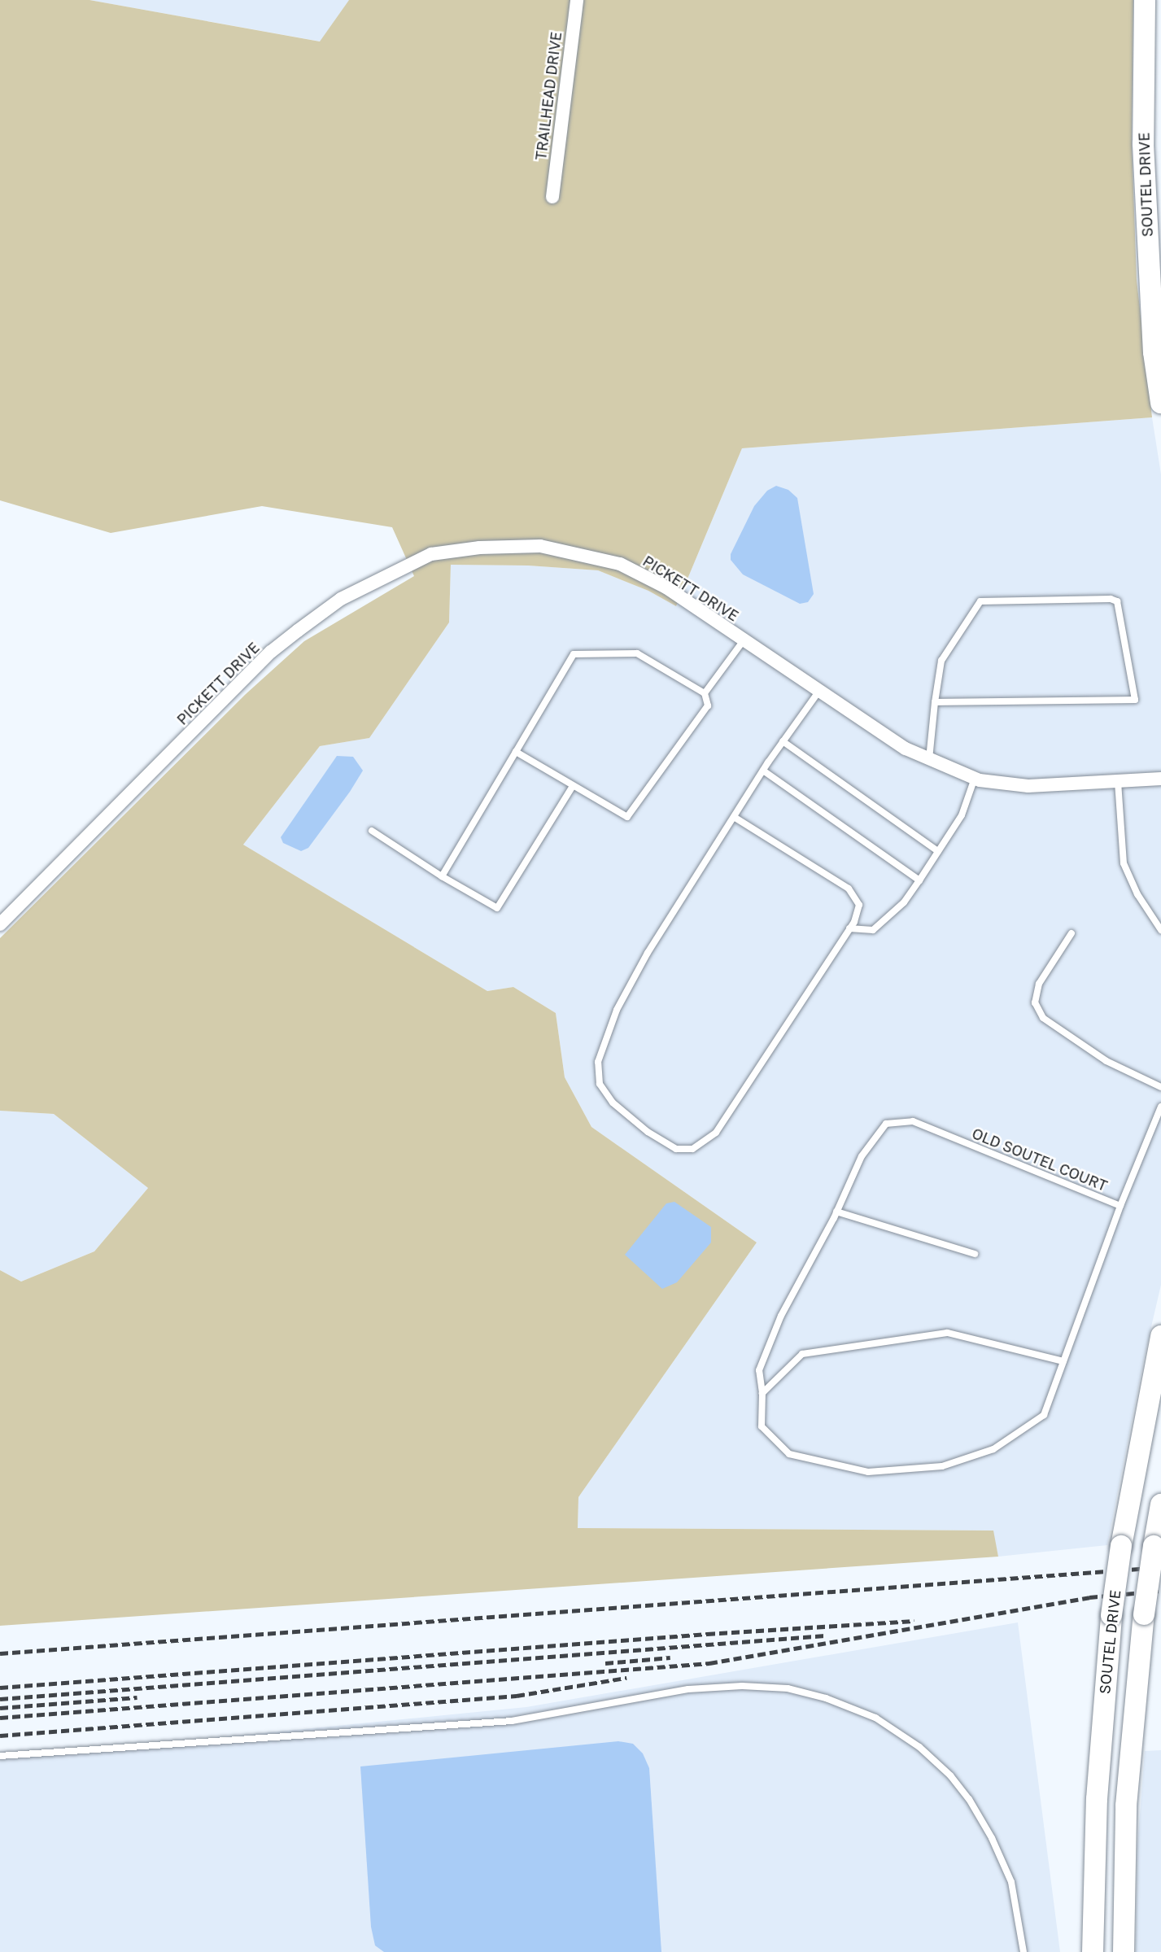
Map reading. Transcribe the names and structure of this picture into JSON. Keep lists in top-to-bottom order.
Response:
{
  "streets": {
    "main road": ["SOUTEL DRIVE"],
    "street": ["TRAILHEAD DRIVE", "PICKETT DRIVE"],
    "lane": ["OLD SOUTEL COURT"]
  }
}
